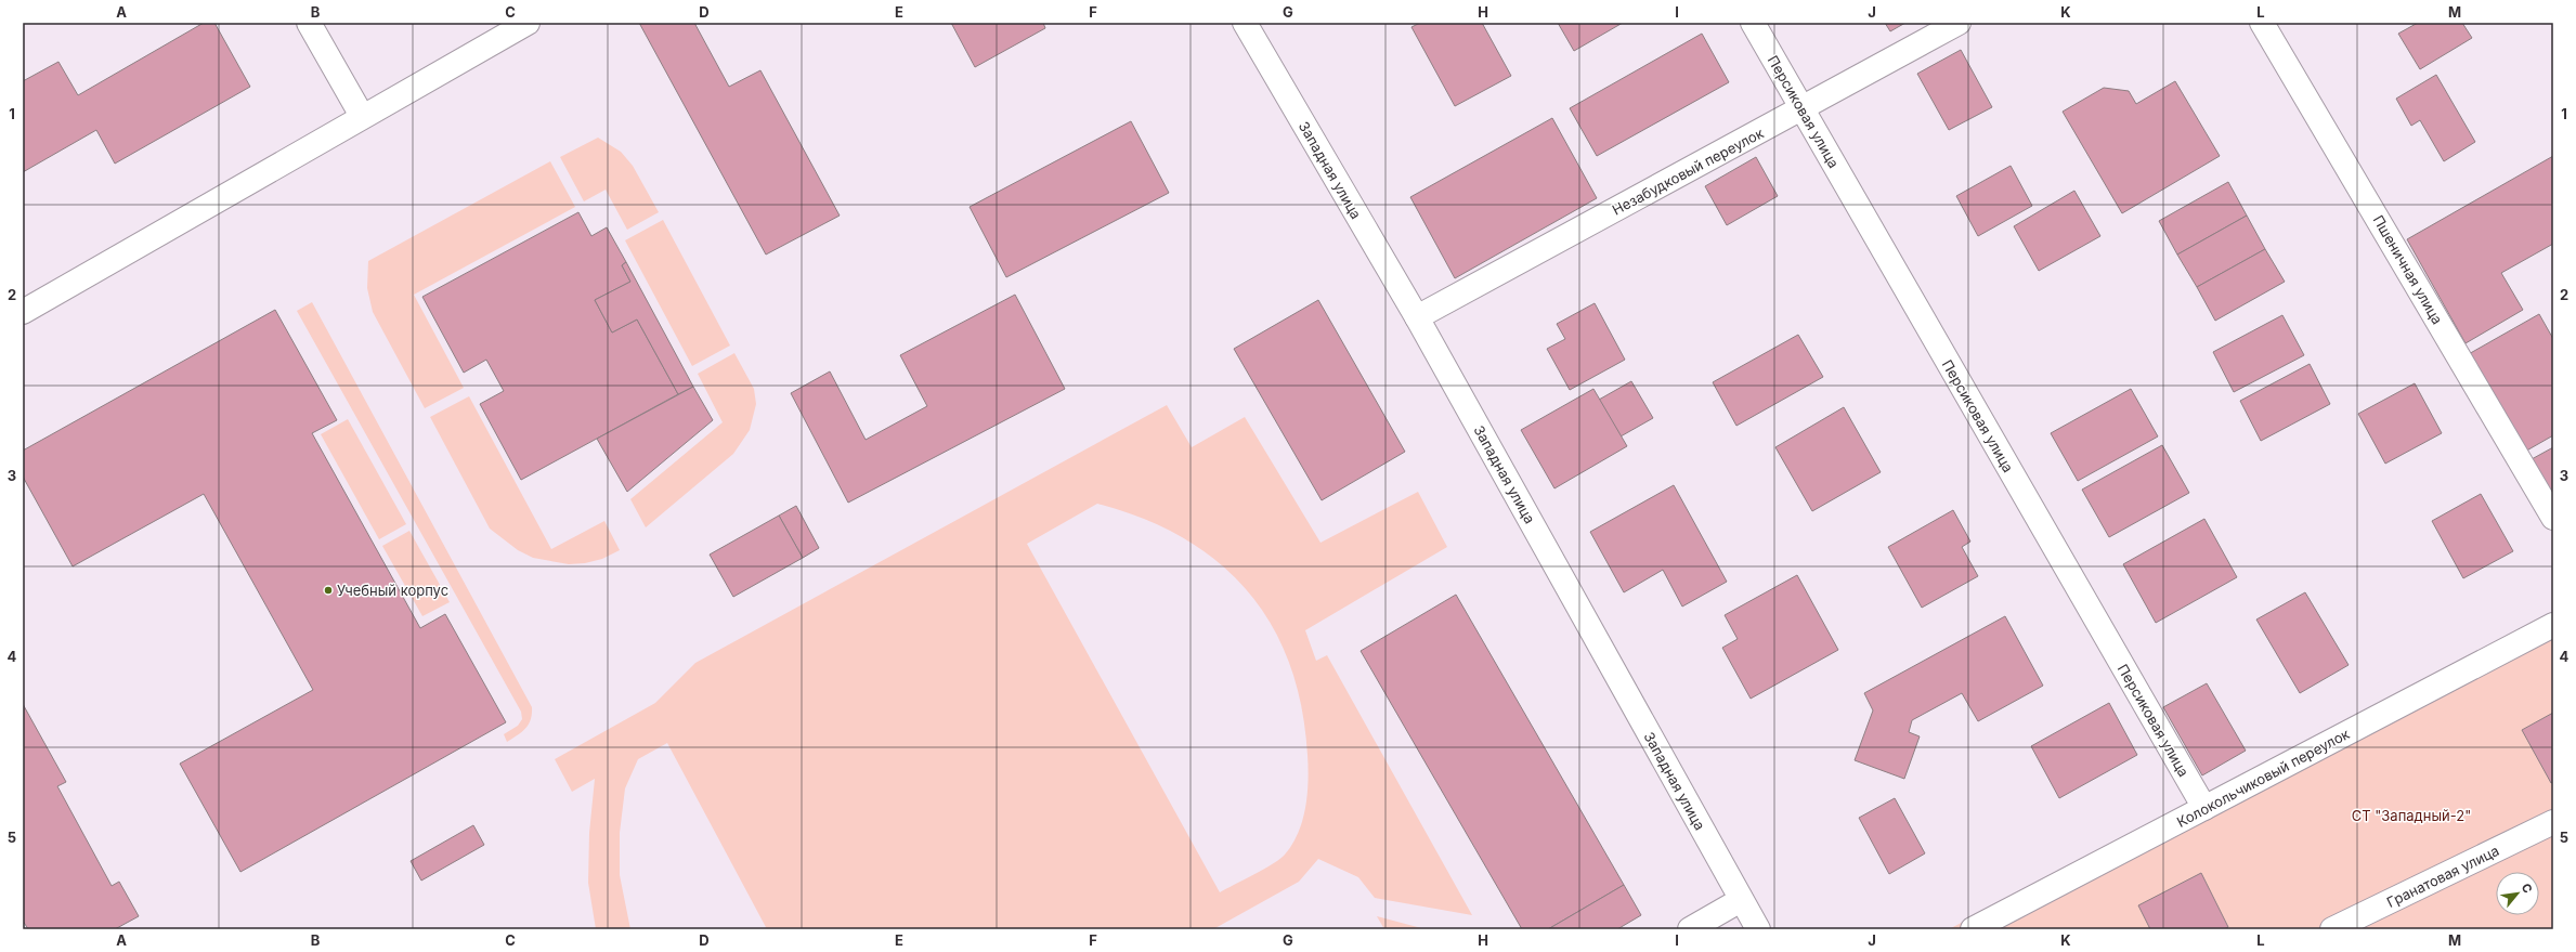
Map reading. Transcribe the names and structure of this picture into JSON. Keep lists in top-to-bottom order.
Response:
{
  "streets": {
    "street": [
      "Персиковая улица",
      "Западная улица",
      "Незабудковый переулок",
      "Пшеничная улица",
      "Колокольчиковый переулок",
      "Гранатовая улица"
    ]
  },
  "crossings": [
    ["Персиковая улица", "Незабудковый переулок"],
    ["Персиковая улица", "Колокольчиковый переулок"],
    ["Западная улица", "Незабудковый переулок"]
  ],
  "parks": ["СТ \"Западный-2\""],
  "places": ["Учебный корпус"],
  "north": "top right",
  "grid": {
    "columns": [
      "A",
      "B",
      "C",
      "D",
      "E",
      "F",
      "G",
      "H",
      "I",
      "J",
      "K",
      "L",
      "M"
    ],
    "rows": [
      "1",
      "2",
      "3",
      "4",
      "5"
    ]
  }
}
